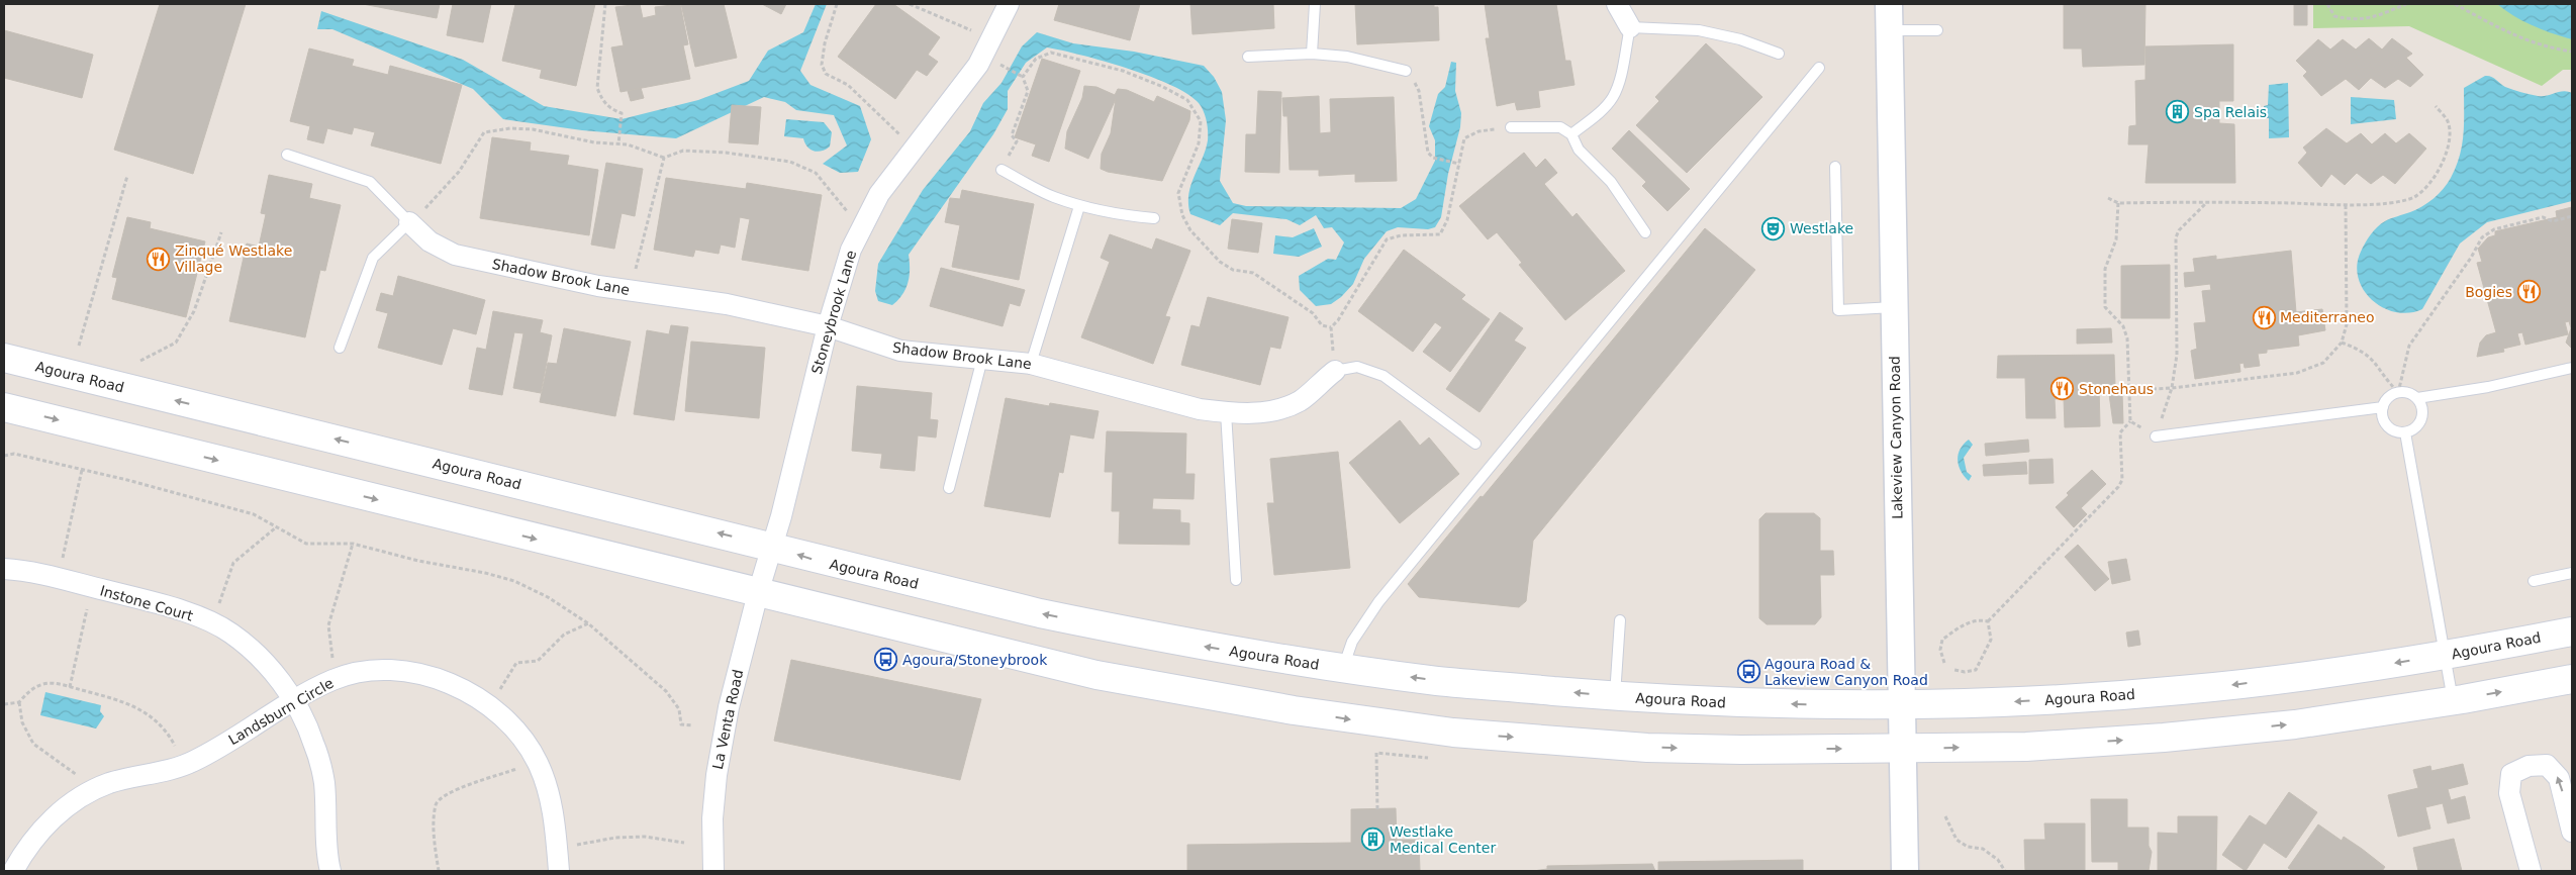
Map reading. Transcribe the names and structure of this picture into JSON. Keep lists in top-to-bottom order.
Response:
{
  "streets": {
    "main road": ["Agoura Road"],
    "street": [
      "Shadow Brook Lane",
      "Stoneybrook Lane",
      "Lakeview Canyon Road",
      "Instone Court",
      "Landsburn Circle",
      "La Venta Road"
    ]
  },
  "crossings": [
    ["Shadow Brook Lane", "Stoneybrook Lane"],
    ["Stoneybrook Lane", "Agoura Road"],
    ["Stoneybrook Lane", "La Venta Road"],
    ["Agoura Road", "Lakeview Canyon Road"],
    ["Agoura Road", "La Venta Road"],
    ["Instone Court", "Landsburn Circle"]
  ],
  "places": {
    "building": ["Spa Relais", "Westlake Medical Center"],
    "theatre": ["Westlake"],
    "restaurant": [
      "Zinqué Westlake Village",
      "Bogies",
      "Mediterraneo",
      "Stonehaus"
    ],
    "bus stop": ["Agoura/Stoneybrook", "Agoura Road & Lakeview Canyon Road"]
  }
}
